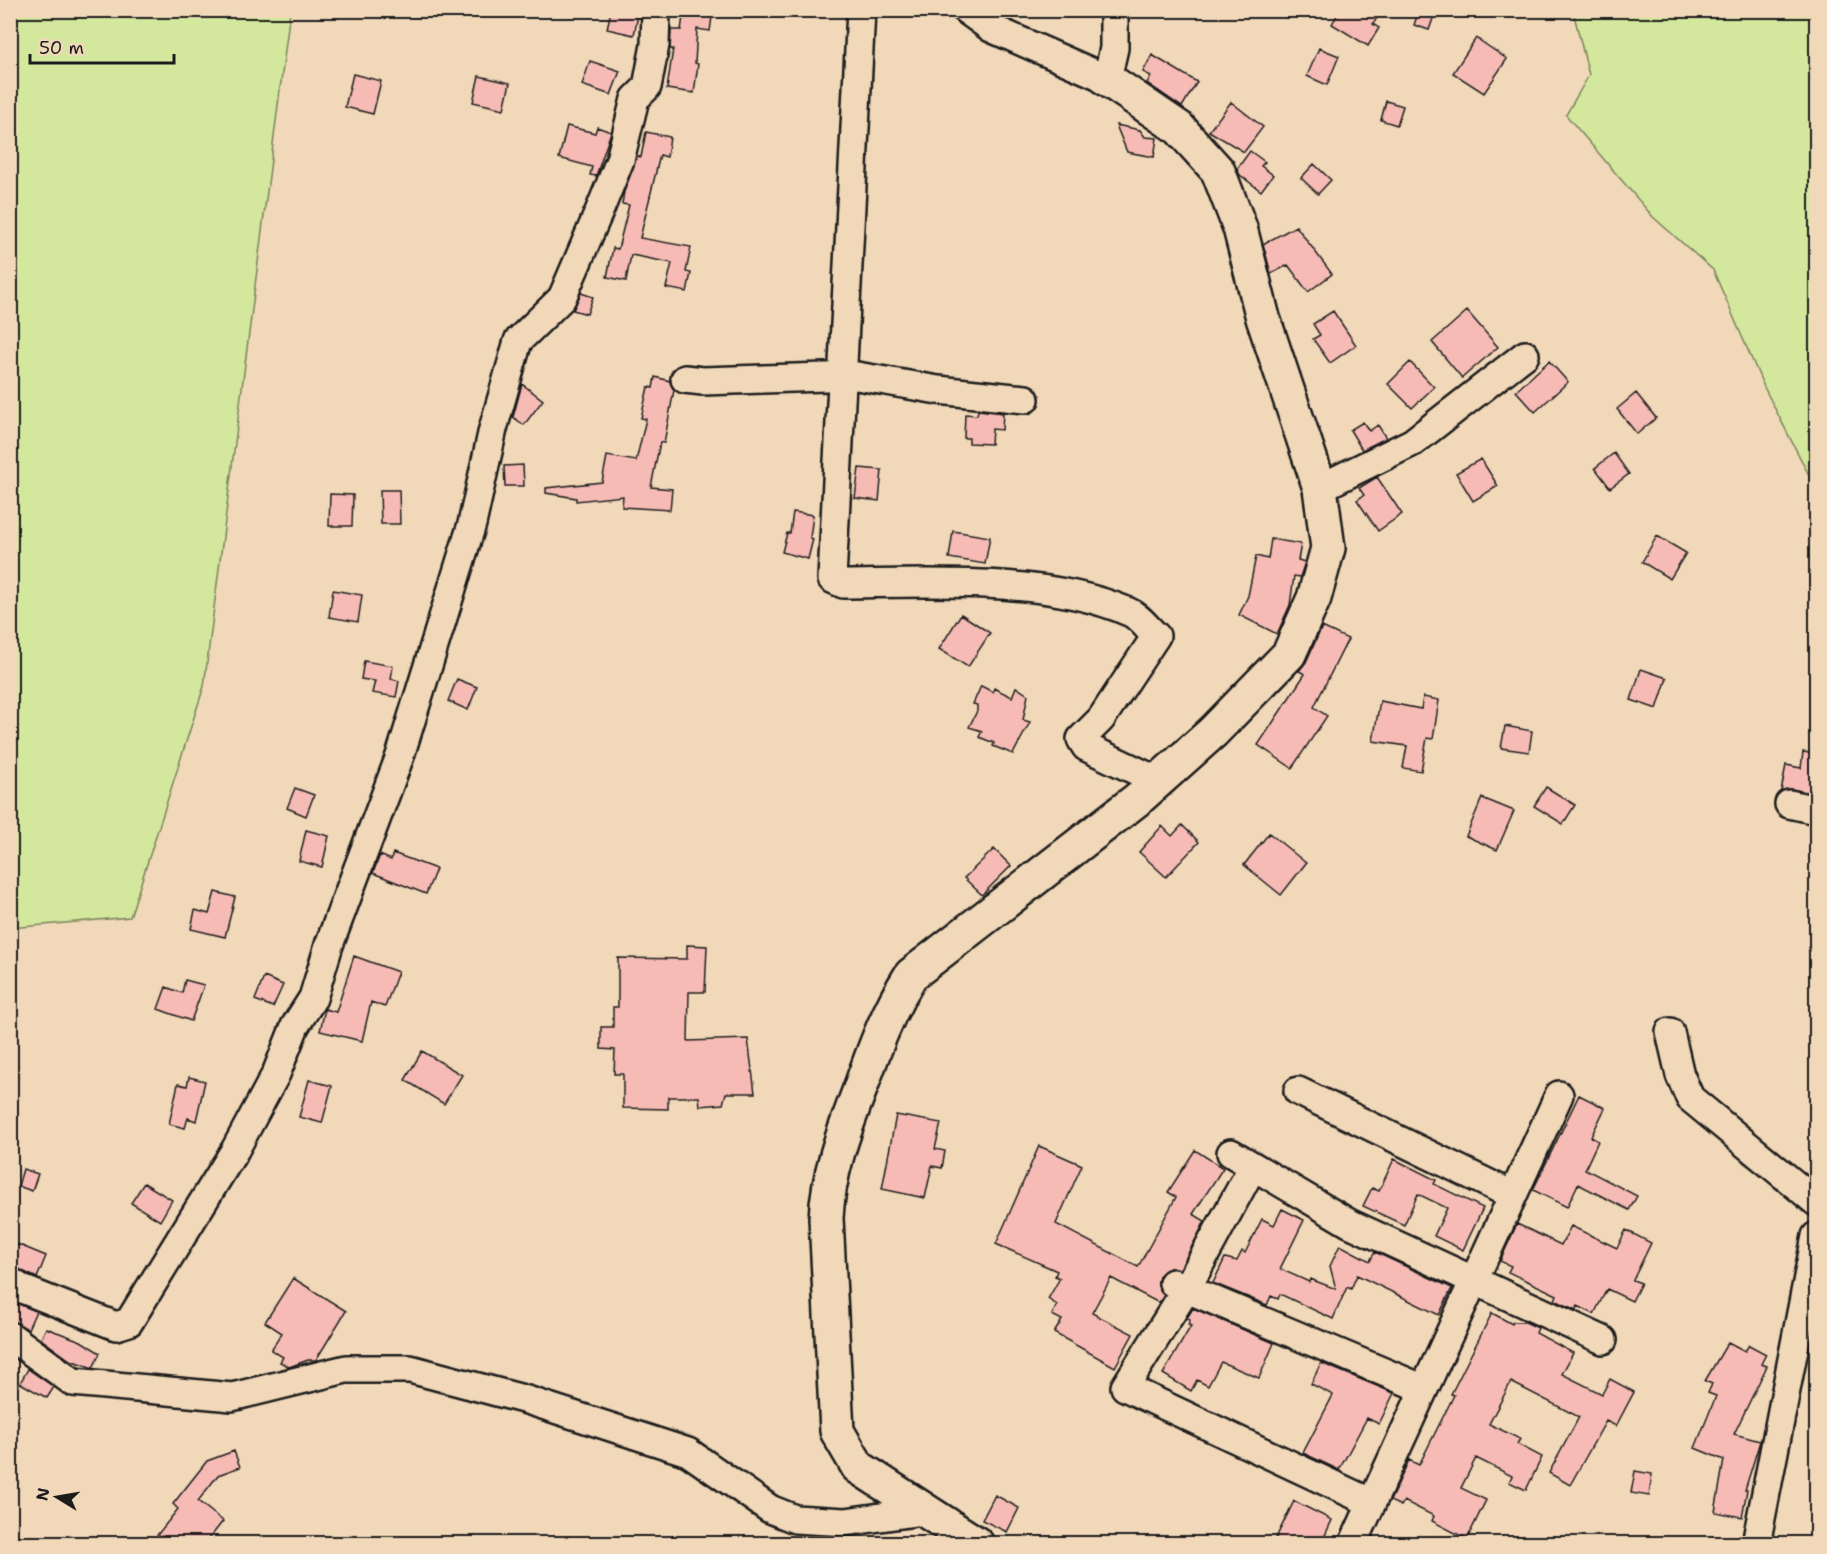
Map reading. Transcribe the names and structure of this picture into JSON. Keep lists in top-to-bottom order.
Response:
{
  "scale_bar": "50 m",
  "north": "left"
}
